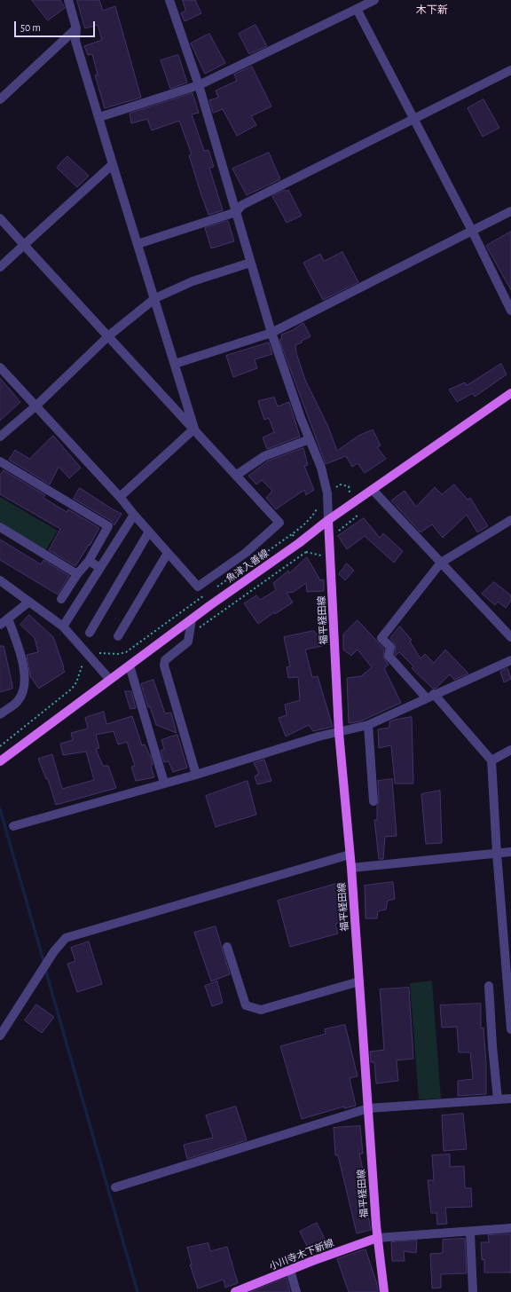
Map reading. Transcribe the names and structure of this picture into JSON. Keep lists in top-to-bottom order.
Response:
{
  "streets": {
    "main road": ["魚津入善線", "福平経田線", "小川寺木下新線"]
  },
  "crossings": [
    ["魚津入善線", "福平経田線"],
    ["福平経田線", "小川寺木下新線"]
  ],
  "districts": ["木下新"],
  "scale_bar": "50 m"
}
